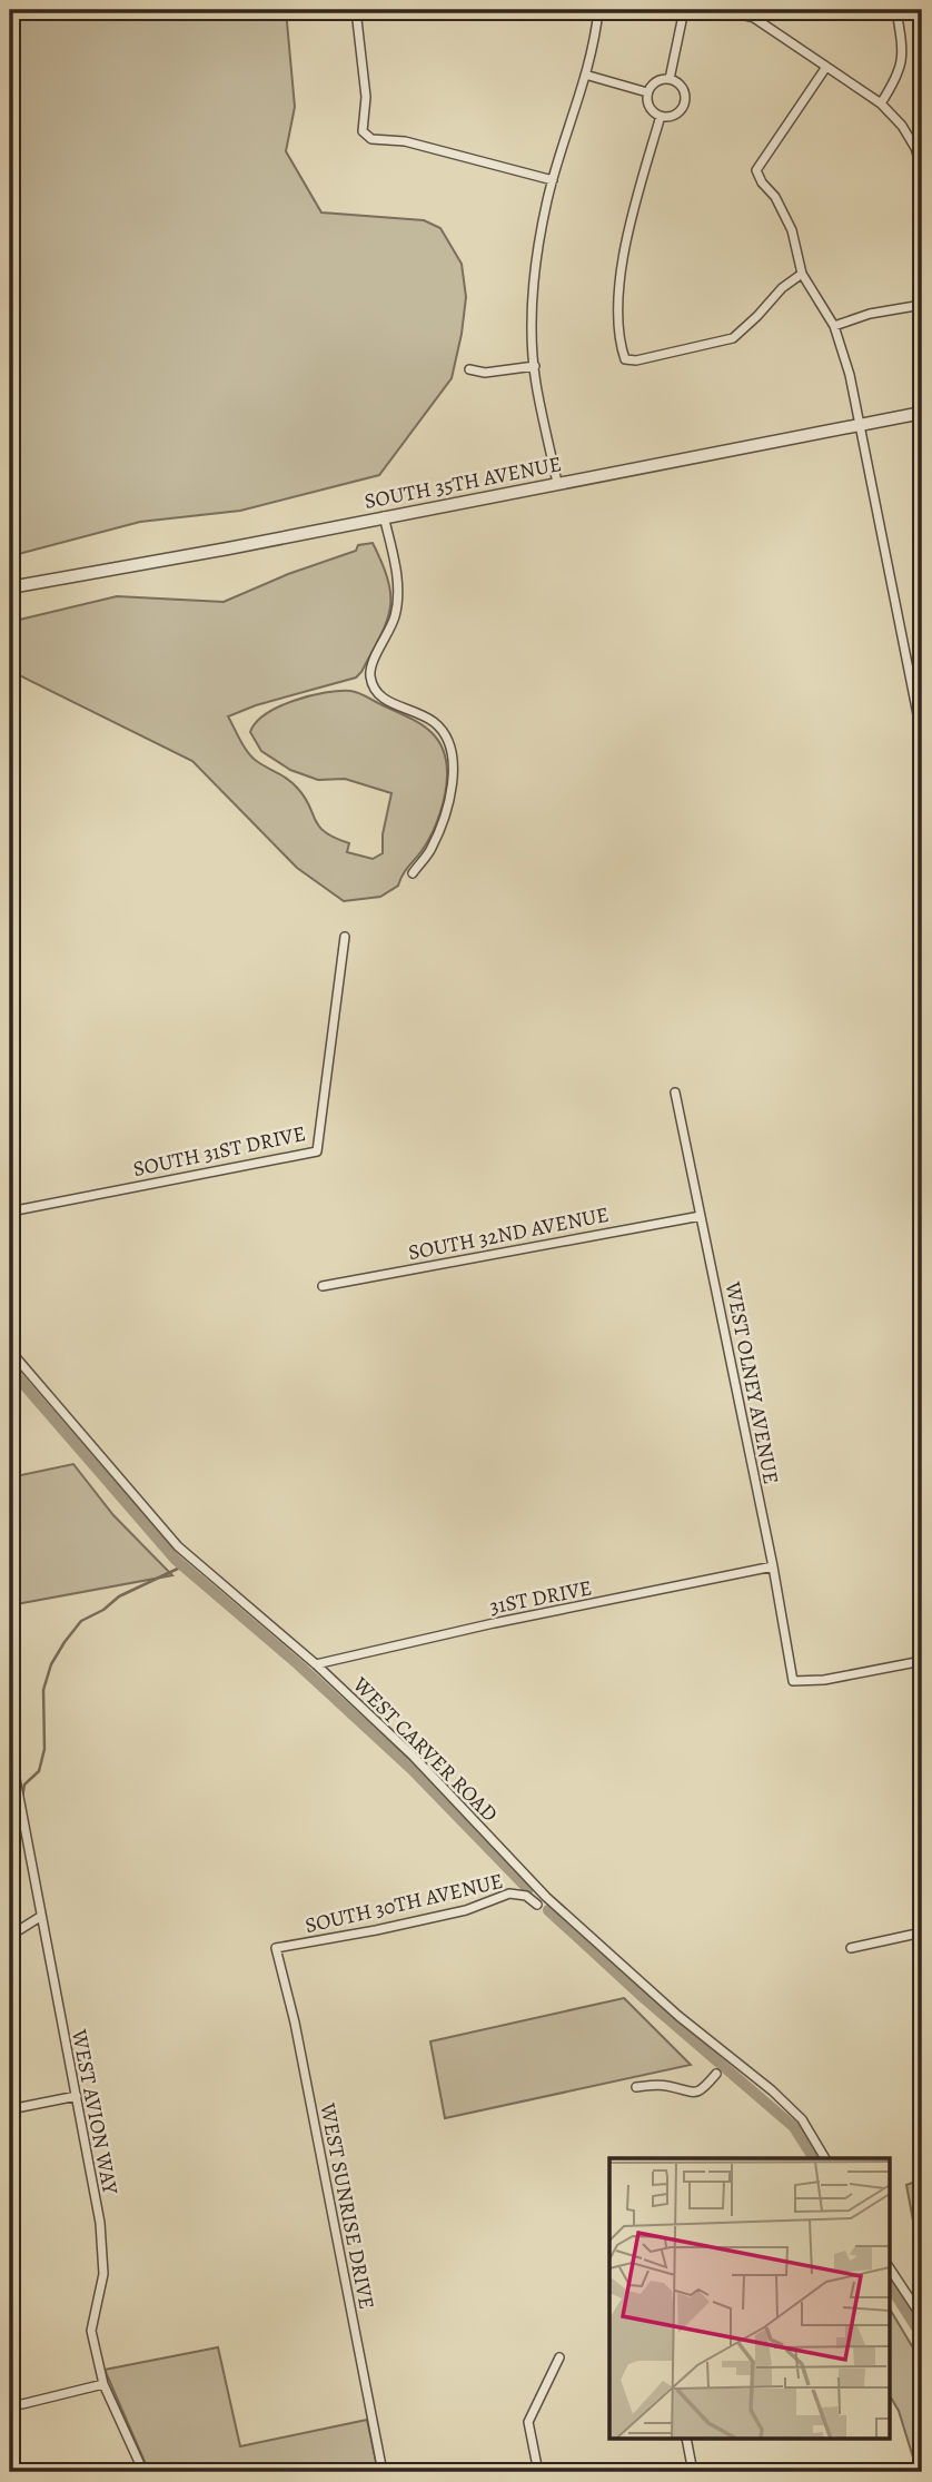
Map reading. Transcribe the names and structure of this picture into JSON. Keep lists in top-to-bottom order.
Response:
{
  "streets": {
    "street": [
      "SOUTH 35TH AVENUE",
      "SOUTH 31ST DRIVE",
      "SOUTH 32ND AVENUE",
      "WEST OLNEY AVENUE",
      "31ST DRIVE",
      "WEST CARVER ROAD",
      "SOUTH 30TH AVENUE",
      "WEST AVION WAY",
      "WEST SUNRISE DRIVE"
    ]
  },
  "crossings": [
    ["SOUTH 32ND AVENUE", "WEST OLNEY AVENUE"],
    ["WEST OLNEY AVENUE", "31ST DRIVE"],
    ["31ST DRIVE", "WEST CARVER ROAD"],
    ["SOUTH 30TH AVENUE", "WEST SUNRISE DRIVE"]
  ]
}
